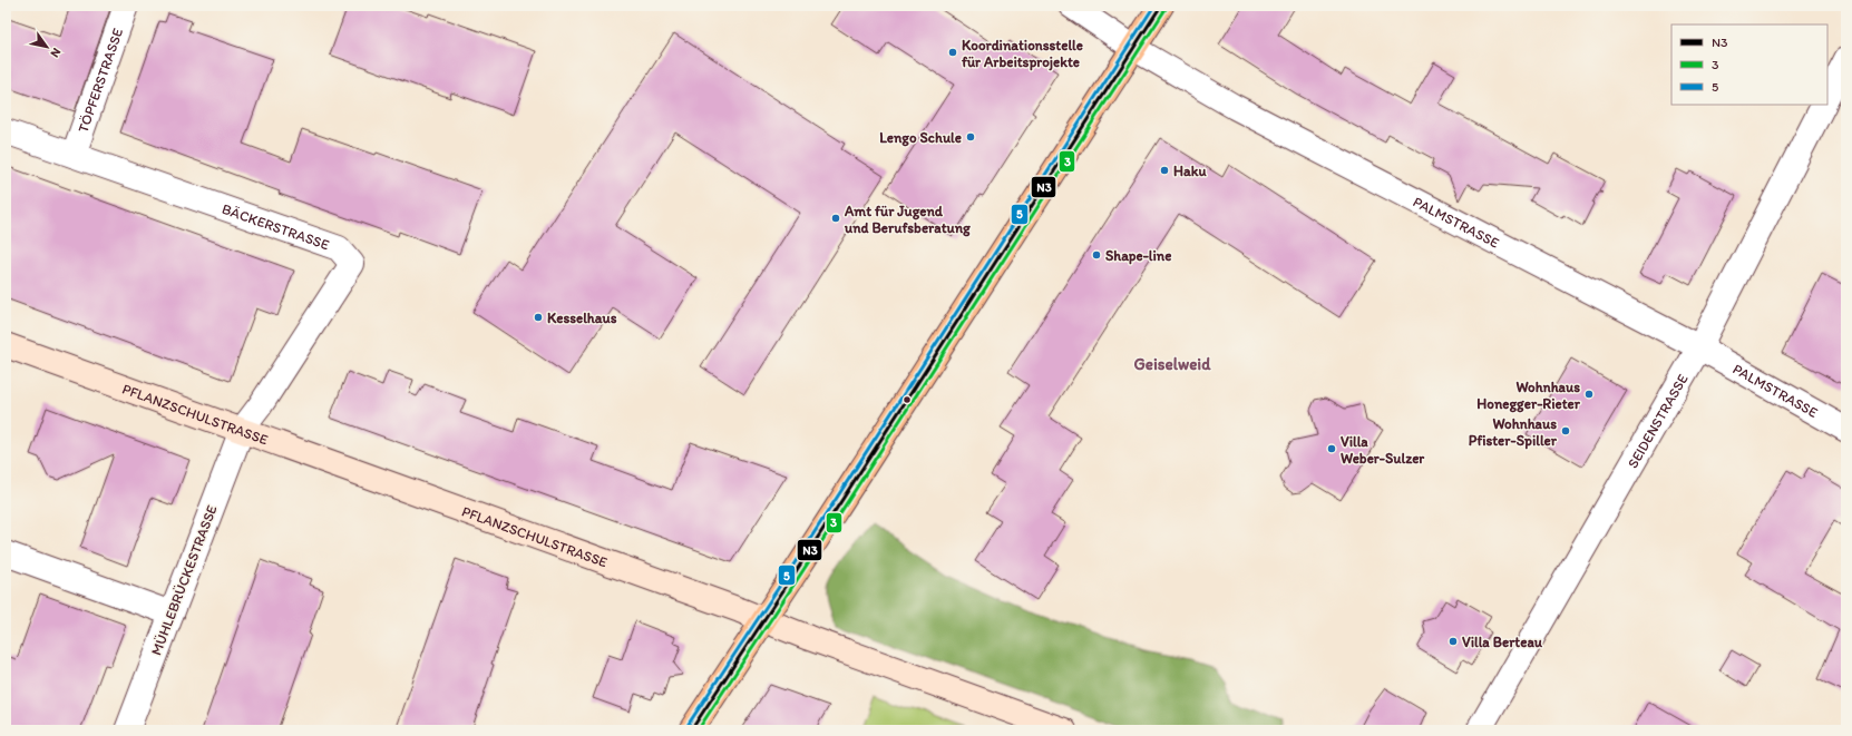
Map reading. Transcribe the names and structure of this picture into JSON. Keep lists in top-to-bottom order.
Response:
{
  "streets": {
    "street": [
      "TÖPFERSTRASSE",
      "PALMSTRASSE",
      "BÄCKERSTRASSE",
      "PFLANZSCHULSTRASSE",
      "SEIDENSTRASSE",
      "MÜHLEBRÜCKESTRASSE"
    ]
  },
  "crossings": [
    ["TÖPFERSTRASSE", "BÄCKERSTRASSE"],
    ["PALMSTRASSE", "SEIDENSTRASSE"],
    ["BÄCKERSTRASSE", "PFLANZSCHULSTRASSE"],
    ["BÄCKERSTRASSE", "MÜHLEBRÜCKESTRASSE"],
    ["PFLANZSCHULSTRASSE", "MÜHLEBRÜCKESTRASSE"]
  ],
  "districts": ["Geiselweid"],
  "places": [
    "Koordinationsstelle für Arbeitsprojekte",
    "Lengo Schule",
    "Haku",
    "Amt für Jugend und Berufsberatung",
    "Shape-line",
    "Kesselhaus",
    "Wohnhaus Honegger-Rieter",
    "Wohnhaus Pfister-Spiller",
    "Villa Weber-Sulzer",
    "Villa Berteau"
  ],
  "lines": ["transit line N3", "transit line 5", "transit line 3"],
  "legend": ["N3", "3", "5"],
  "north": "bottom right"
}
